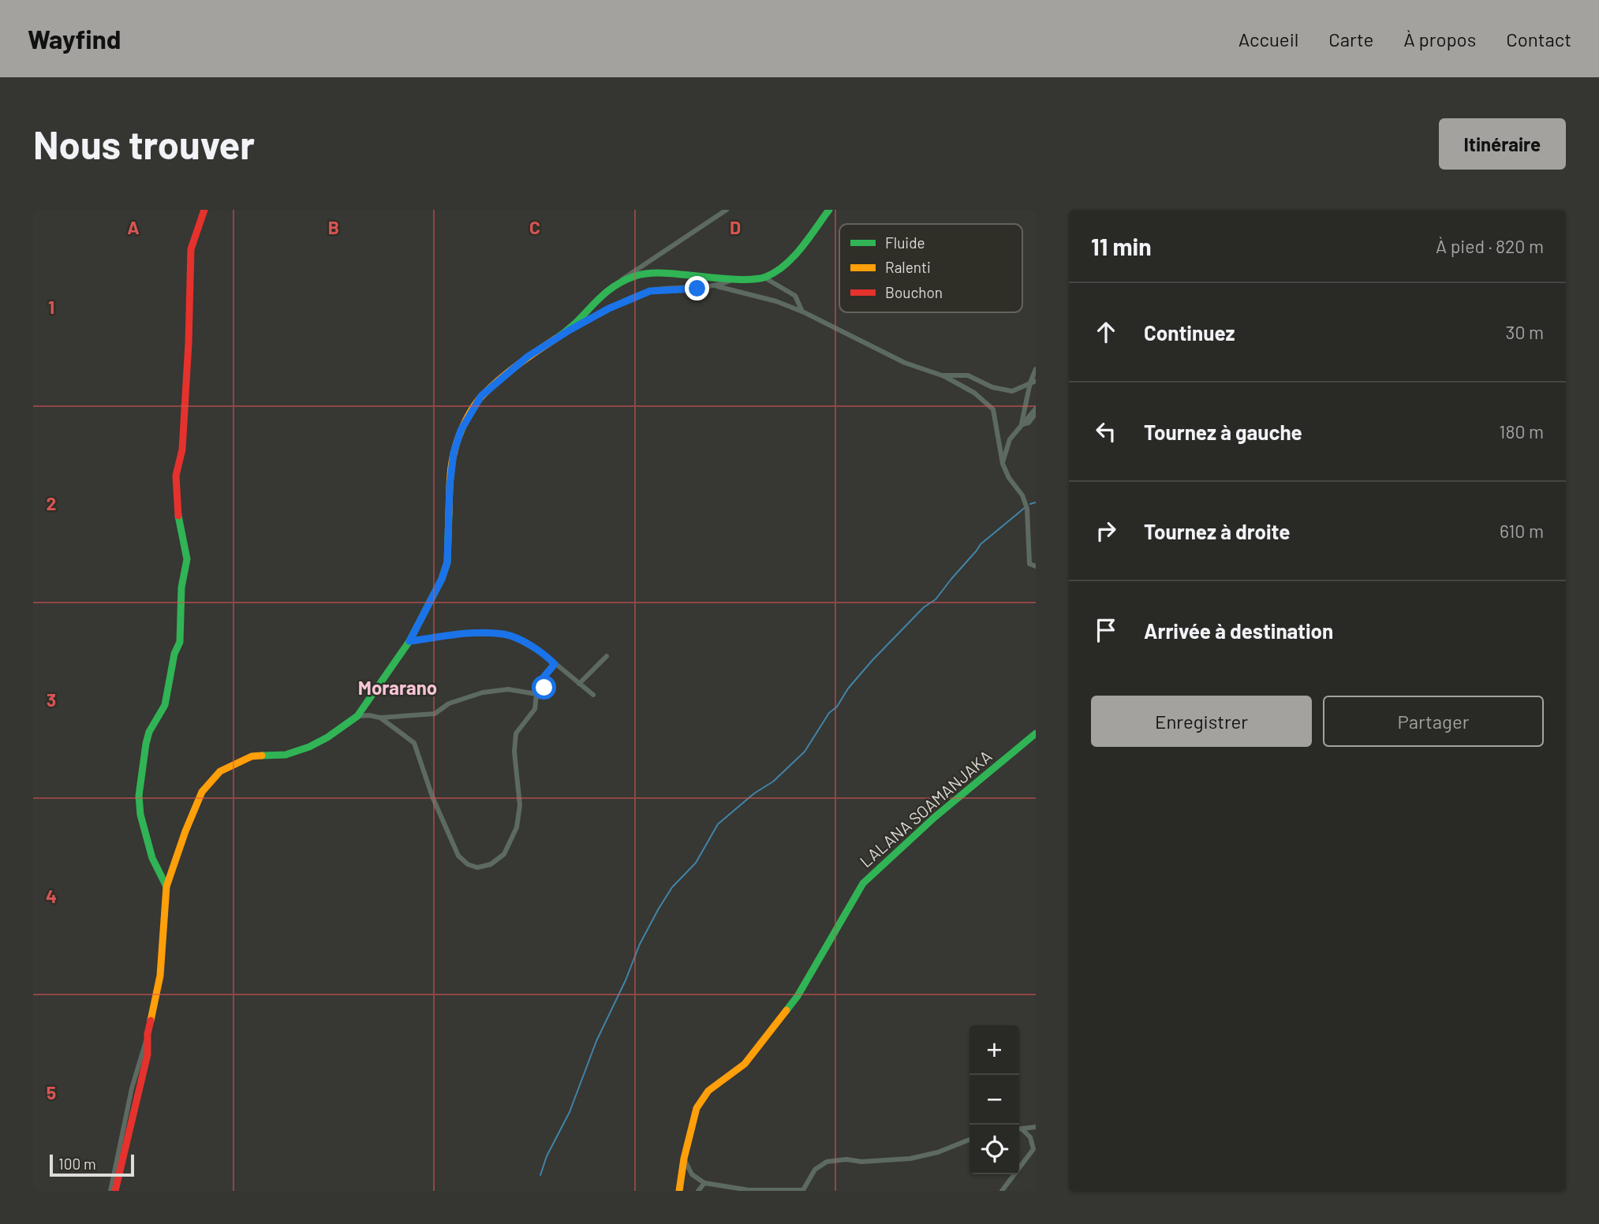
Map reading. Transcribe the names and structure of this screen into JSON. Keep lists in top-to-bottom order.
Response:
{
  "streets": {
    "street": ["LALANA SOAMANJAKA"]
  },
  "districts": ["Morarano"],
  "legend": ["Fluide", "Ralenti", "Bouchon"],
  "scale_bar": "100 m",
  "page": {
    "header": "Wayfind",
    "nav": [
      "Accueil",
      "Carte",
      "À propos",
      "Contact"
    ],
    "buttons": [
      "Itinéraire",
      ["Enregistrer", "Partager"]
    ],
    "title": "Nous trouver",
    "heading": ["11 min", "À pied · 820 m"],
    "list": [
      ["Continuez", "30 m"],
      ["Tournez à gauche", "180 m"],
      ["Tournez à droite", "610 m"],
      "Arrivée à destination"
    ],
    "map_buttons": ["+", "−"],
    "scale": "100 m"
  },
  "grid": {
    "columns": [
      "A",
      "B",
      "C",
      "D"
    ],
    "rows": [
      "1",
      "2",
      "3",
      "4",
      "5"
    ]
  }
}
